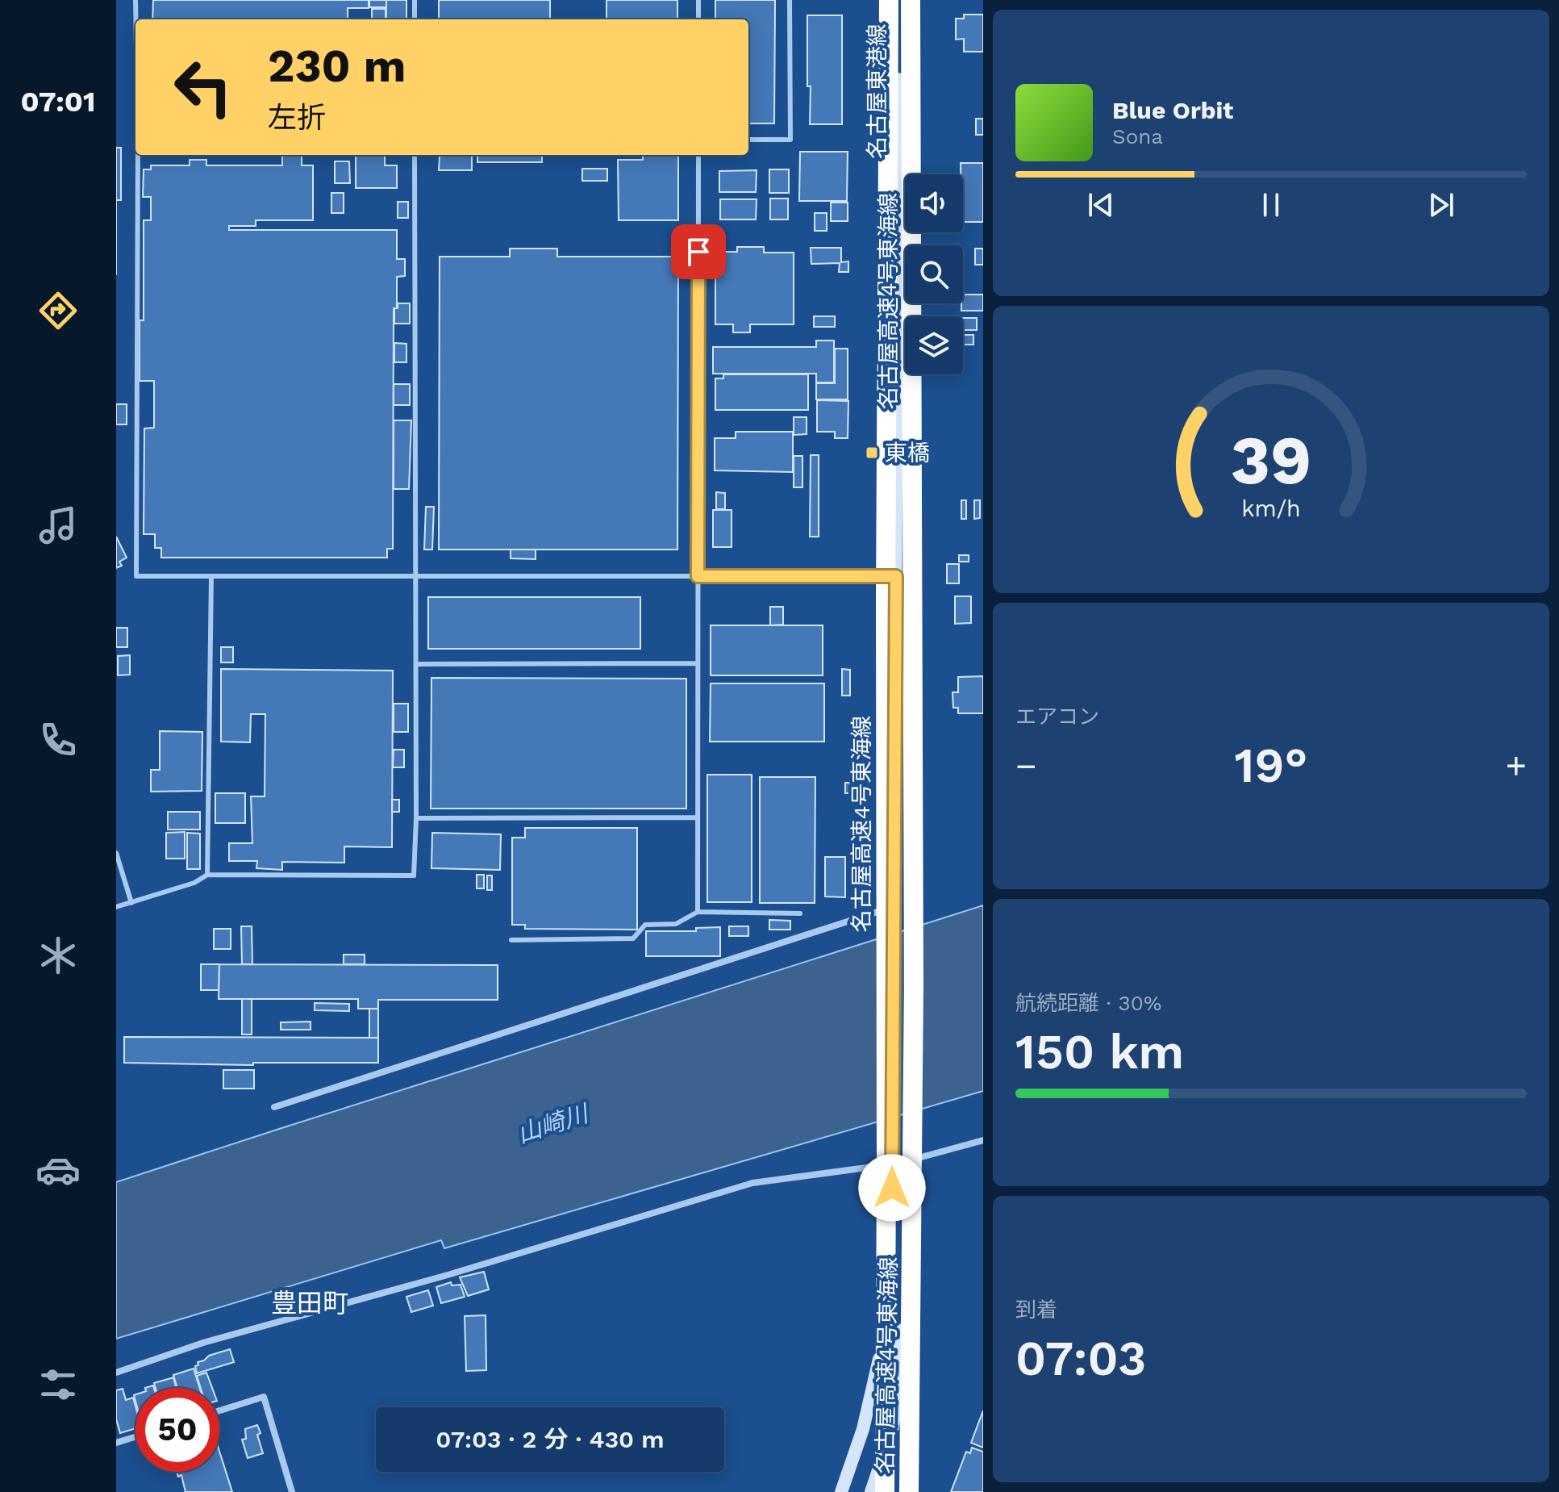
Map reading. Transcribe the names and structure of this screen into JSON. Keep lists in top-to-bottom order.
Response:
{
  "streets": {
    "highway": ["名古屋高速4号東海線"],
    "main road": ["名古屋東港線"]
  },
  "crossings": [
    ["名古屋東港線", "名古屋高速4号東海線"]
  ],
  "districts": ["豊田町"],
  "water": ["山崎川"],
  "places": {
    "transit": ["東橋"]
  },
  "page": {
    "tabs": "07:01",
    "turn": ["230 m", "左折"],
    "song": ["Blue Orbit", "Sona"],
    "tile": [
      "エアコン",
      ["航続距離 · 30%", "150 km"],
      ["到着", "07:03"]
    ],
    "heat": ["−", "19°", "+"],
    "limit": "50",
    "trip": "07:03 · 2 分 · 430 m",
    "gauge": ["39", "km/h"]
  }
}
